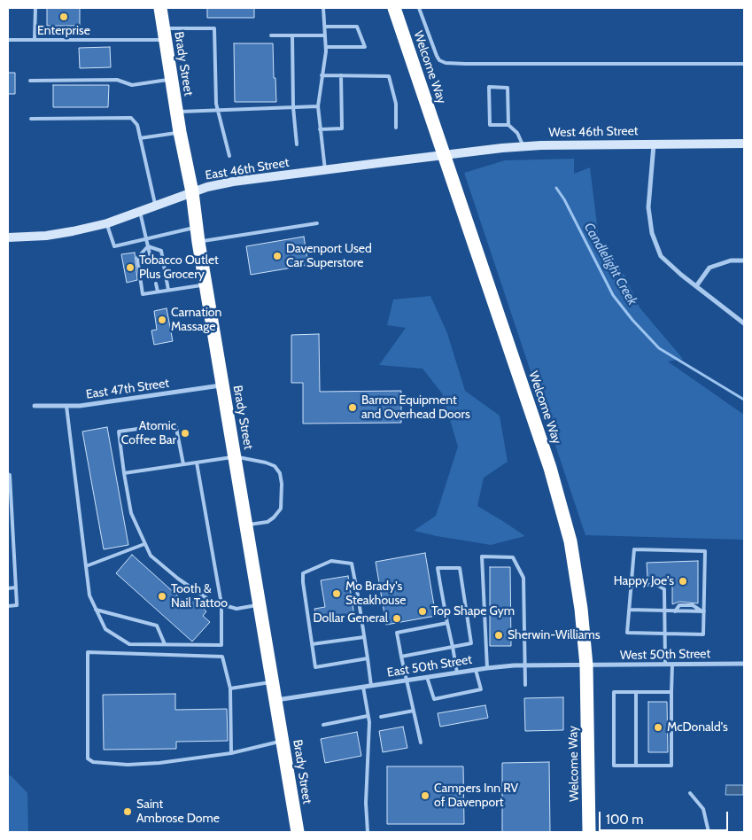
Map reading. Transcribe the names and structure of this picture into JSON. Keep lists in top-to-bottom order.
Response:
{
  "streets": {
    "highway": ["Brady Street", "Welcome Way"],
    "street": [
      "West 46th Street",
      "East 46th Street",
      "East 47th Street",
      "West 50th Street",
      "East 50th Street"
    ]
  },
  "crossings": [
    ["Brady Street", "East 46th Street"],
    ["Brady Street", "East 47th Street"],
    ["Brady Street", "East 50th Street"],
    ["Welcome Way", "West 46th Street"],
    ["Welcome Way", "East 46th Street"],
    ["Welcome Way", "West 50th Street"],
    ["Welcome Way", "East 50th Street"],
    ["West 46th Street", "East 46th Street"],
    ["West 50th Street", "East 50th Street"]
  ],
  "water": ["Candlelight Creek"],
  "places": [
    "Enterprise",
    "Davenport Used Car Superstore",
    "Tobacco Outlet Plus Grocery",
    "Carnation Massage",
    "Barron Equipment and Overhead Doors",
    "Atomic Coffee Bar",
    "Happy Joe's",
    "Mo Brady's Steakhouse",
    "Tooth & Nail Tattoo",
    "Top Shape Gym",
    "Dollar General",
    "Sherwin-Williams",
    "McDonald's",
    "Campers Inn RV of Davenport",
    "Saint Ambrose Dome"
  ],
  "scale_bar": "100 m"
}
